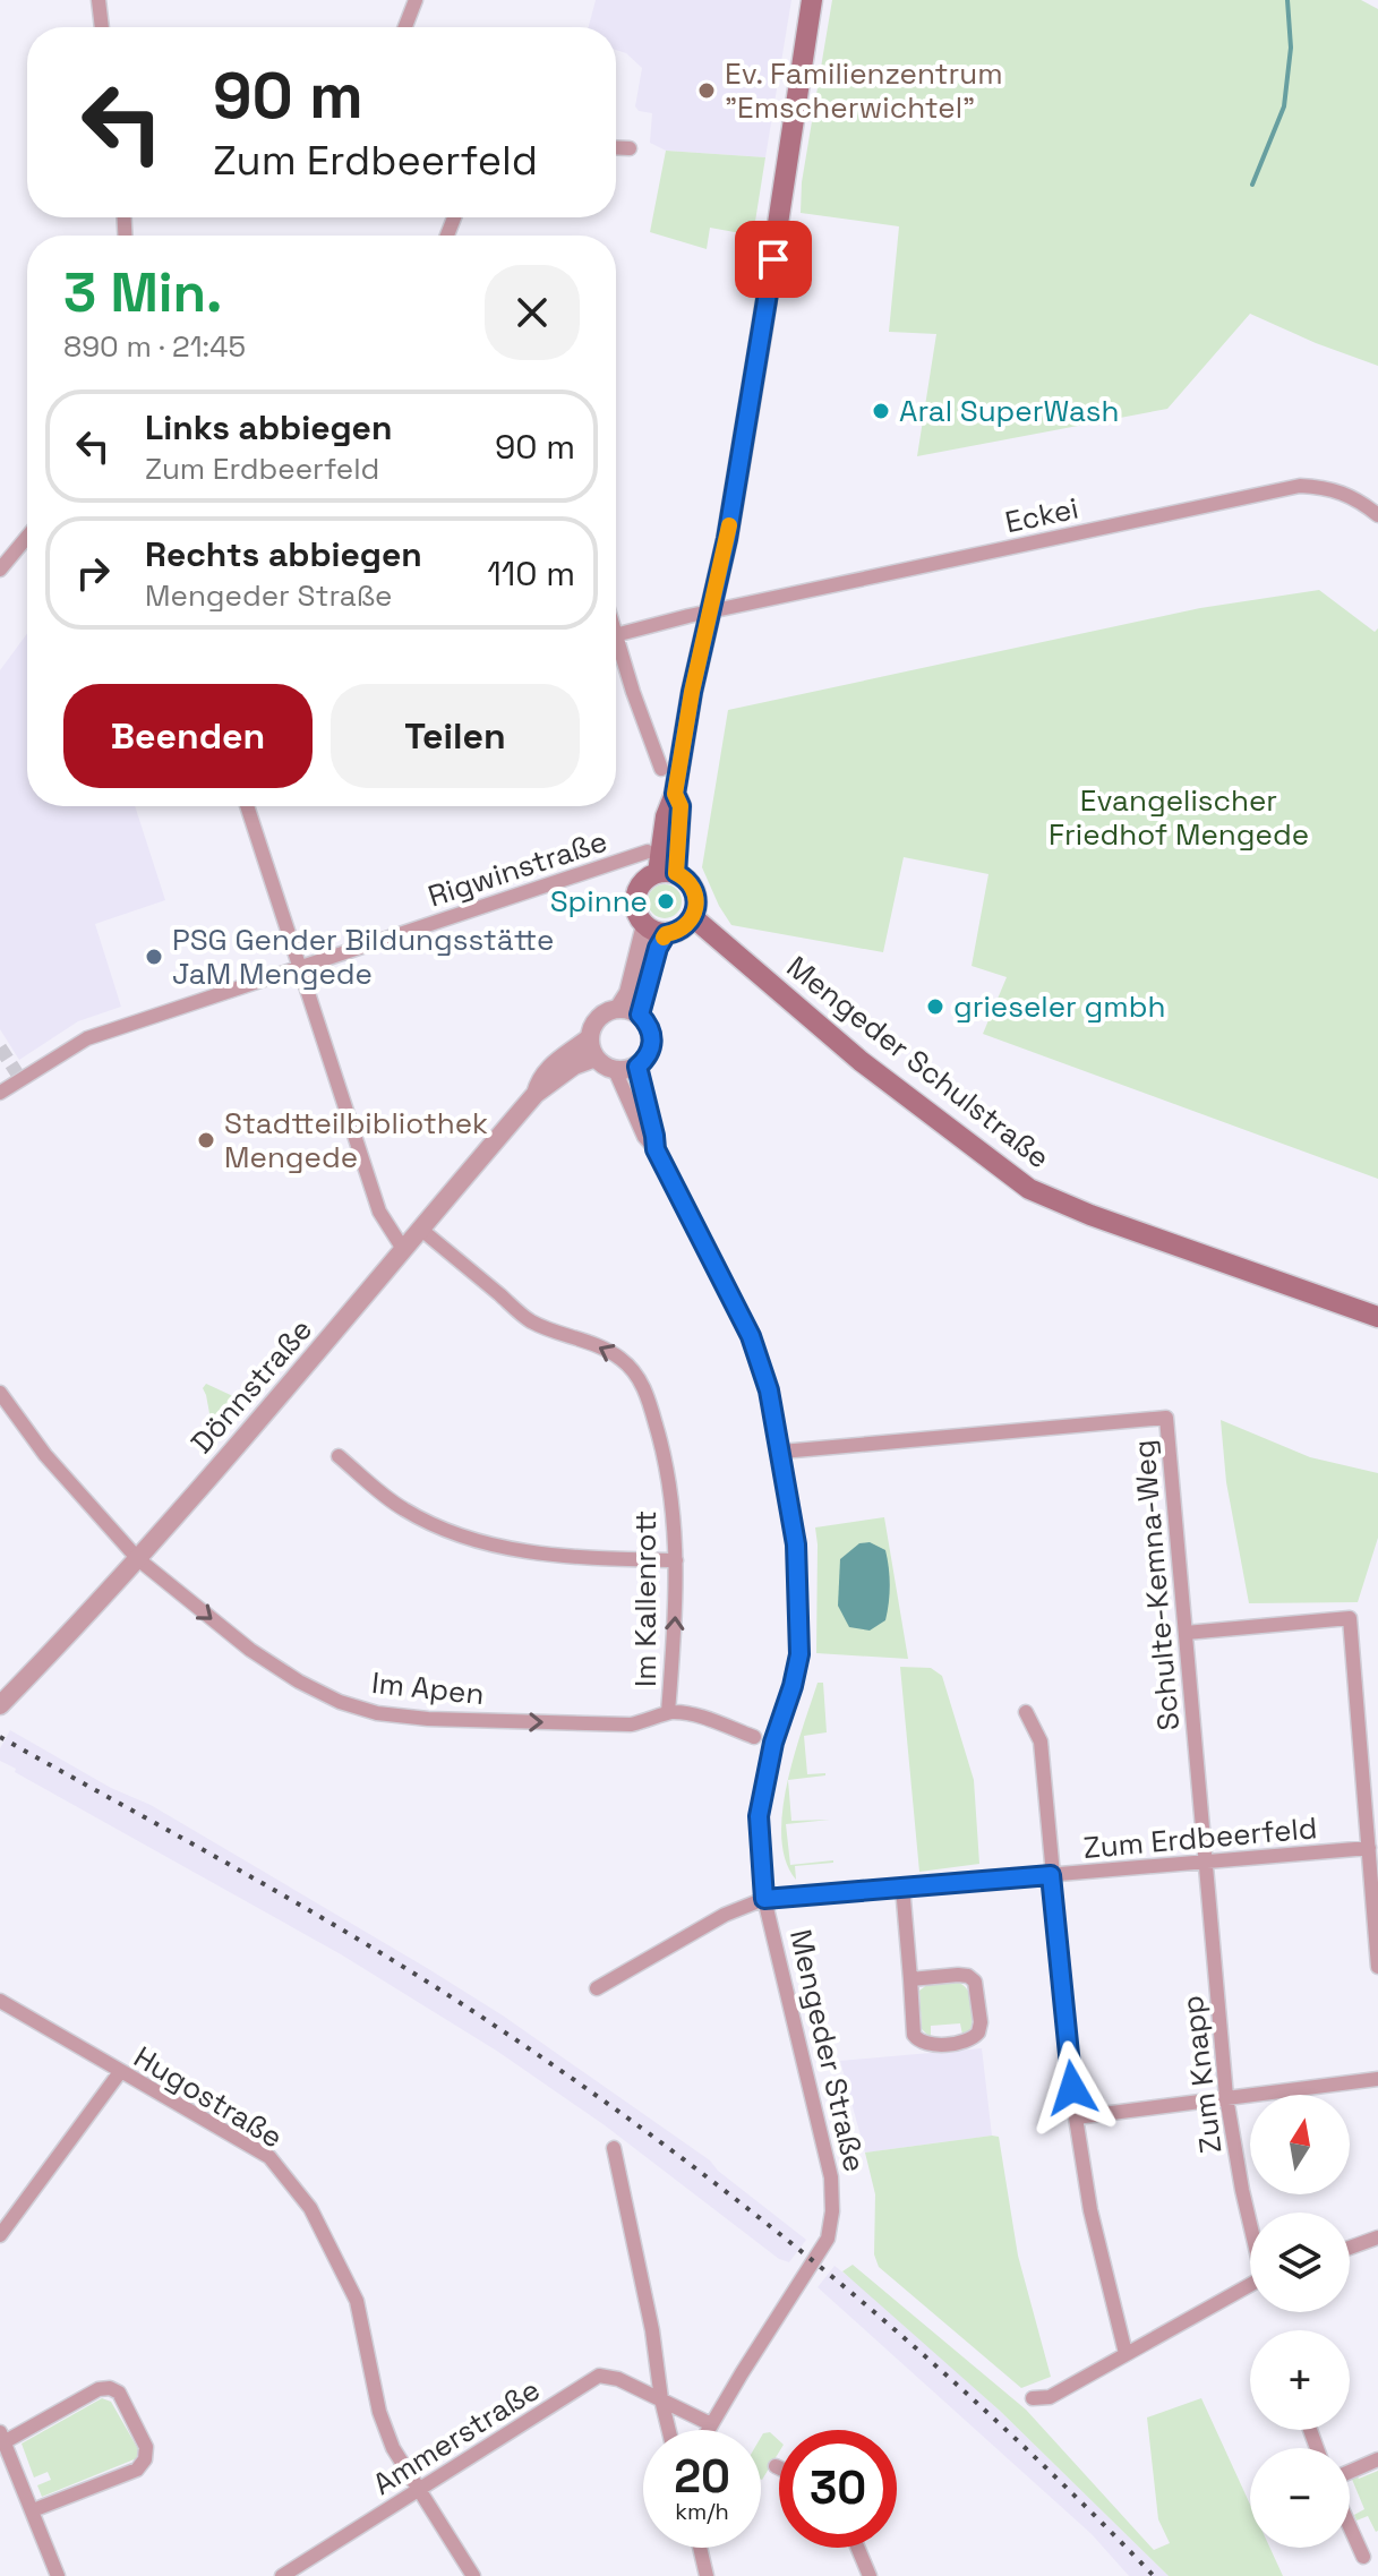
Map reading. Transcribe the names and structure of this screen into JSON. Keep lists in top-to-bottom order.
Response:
{
  "streets": {
    "main road": ["Mengeder Schulstraße"],
    "street": [
      "Eckei",
      "Rigwinstraße",
      "Dönnstraße",
      "Schulte-Kemna-Weg",
      "Im Kallenrott",
      "Im Apen",
      "Zum Erdbeerfeld",
      "Mengeder Straße",
      "Zum Knapp",
      "Hugostraße",
      "Ammerstraße"
    ]
  },
  "crossings": [
    ["Dönnstraße", "Im Kallenrott"],
    ["Dönnstraße", "Im Apen"],
    ["Dönnstraße", "Mengeder Straße"],
    ["Schulte-Kemna-Weg", "Zum Erdbeerfeld"],
    ["Schulte-Kemna-Weg", "Mengeder Straße"],
    ["Schulte-Kemna-Weg", "Zum Knapp"],
    ["Im Kallenrott", "Im Apen"],
    ["Zum Erdbeerfeld", "Mengeder Straße"],
    ["Zum Erdbeerfeld", "Zum Knapp"],
    ["Mengeder Straße", "Ammerstraße"],
    ["Hugostraße", "Ammerstraße"]
  ],
  "one_way": ["Im Kallenrott", "Im Apen"],
  "parks": ["Evangelischer Friedhof Mengede"],
  "places": [
    "Ev. Familienzentrum \"Emscherwichtel\"",
    "Aral SuperWash",
    "Spinne",
    "PSG Gender Bildungsstätte JaM Mengede",
    "grieseler gmbh",
    "Stadtteilbibliothek Mengede"
  ],
  "north": "top",
  "page": {
    "turn": ["90 m", "Zum Erdbeerfeld"],
    "heading": ["3 Min.", "890 m · 21:45"],
    "list": [
      {
        "name": "Links abbiegen",
        "note": "Zum Erdbeerfeld",
        "value": "90 m"
      },
      {
        "name": "Rechts abbiegen",
        "note": "Mengeder Straße",
        "value": "110 m"
      }
    ],
    "buttons": ["Beenden", "Teilen"],
    "map_buttons": ["+", "−"],
    "speed": "20 km/h",
    "limit": "30"
  }
}
